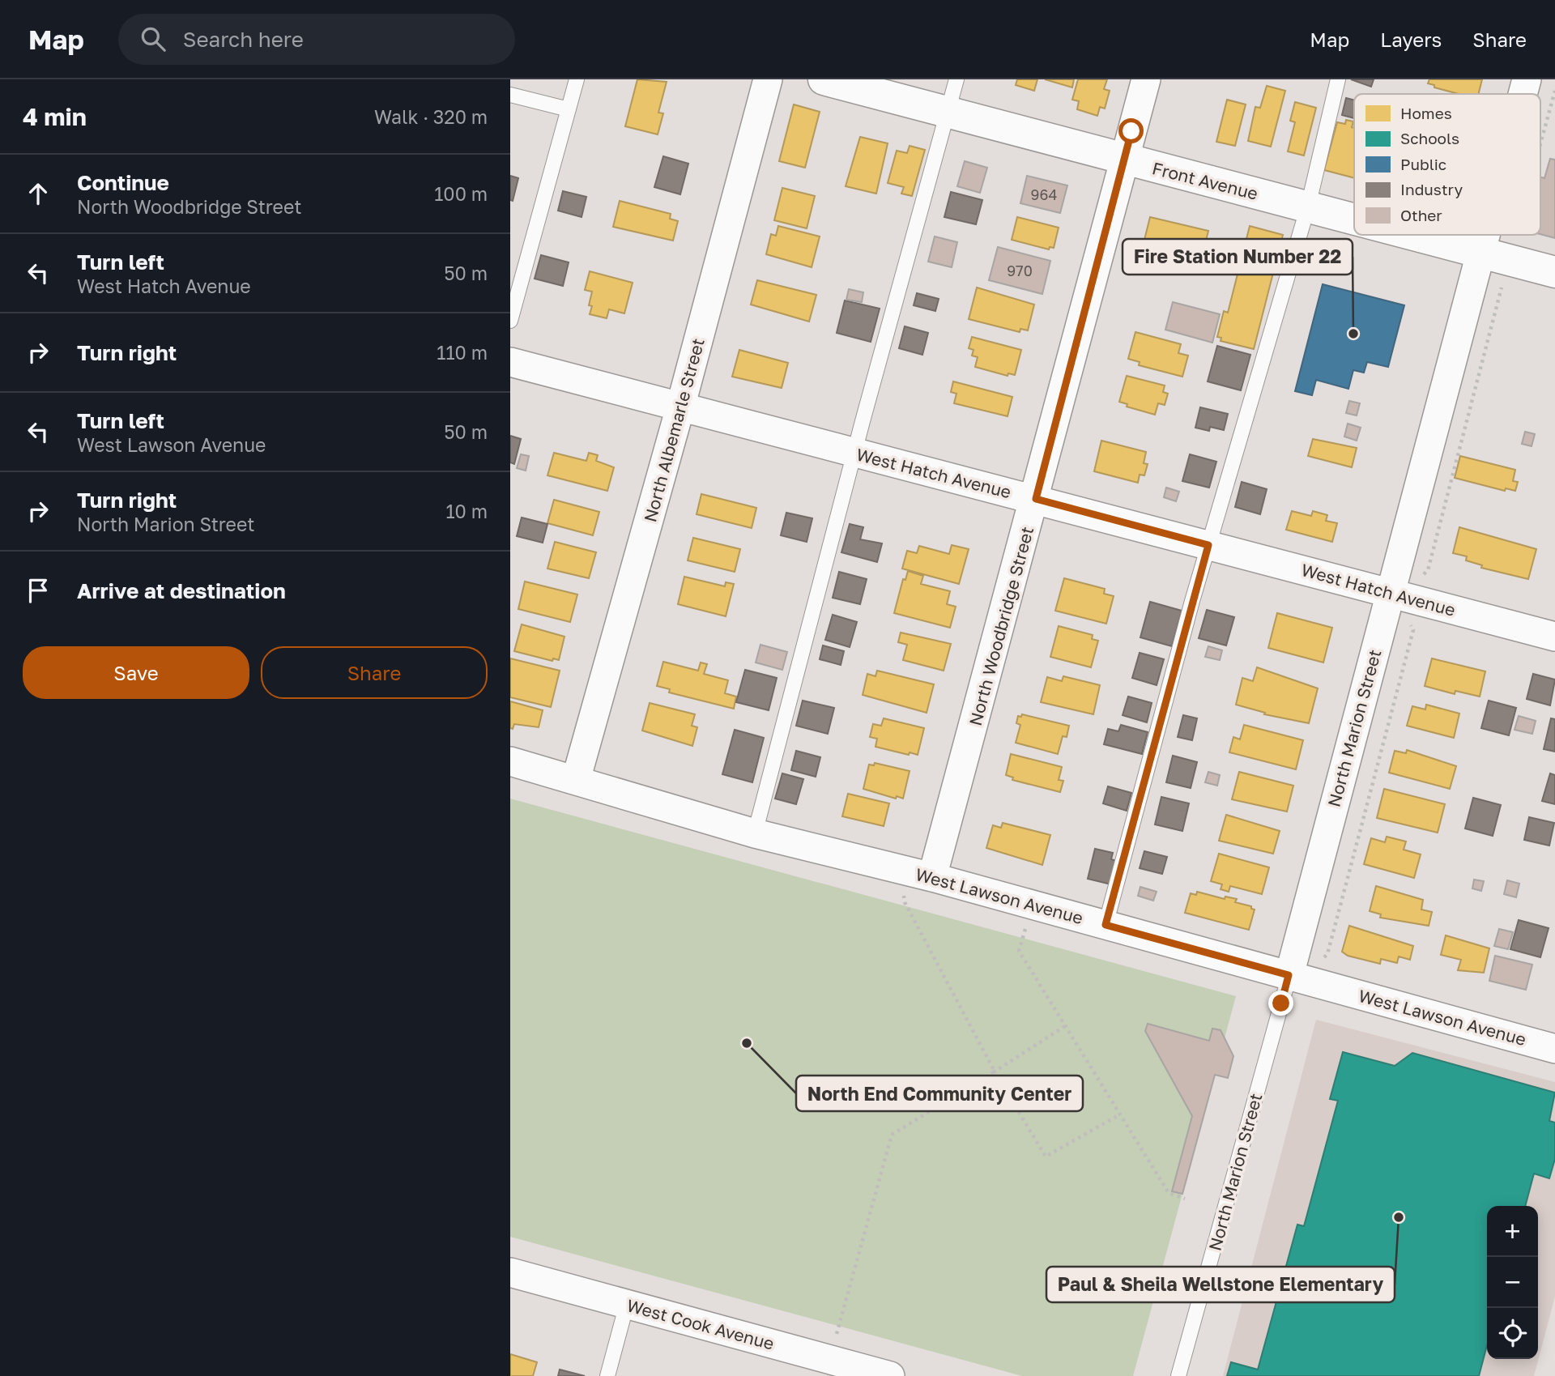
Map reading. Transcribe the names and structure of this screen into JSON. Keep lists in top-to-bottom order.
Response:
{
  "streets": {
    "street": [
      "Front Avenue",
      "North Albemarle Street",
      "West Hatch Avenue",
      "North Woodbridge Street",
      "North Marion Street",
      "West Lawson Avenue",
      "West Cook Avenue"
    ]
  },
  "crossings": [
    ["Front Avenue", "North Woodbridge Street"],
    ["Front Avenue", "North Marion Street"],
    ["North Albemarle Street", "West Hatch Avenue"],
    ["North Albemarle Street", "West Lawson Avenue"],
    ["West Hatch Avenue", "North Woodbridge Street"],
    ["West Hatch Avenue", "North Marion Street"],
    ["North Woodbridge Street", "West Lawson Avenue"],
    ["North Marion Street", "West Lawson Avenue"]
  ],
  "places": ["Fire Station Number 22", "North End Community Center", "Paul & Sheila Wellstone Elementary"],
  "house_numbers": ["964", "970"],
  "legend": [
    "Homes",
    "Schools",
    "Public",
    "Industry",
    "Other"
  ],
  "page": {
    "header": "Map",
    "search": "Search here",
    "nav": ["Map", "Layers", "Share"],
    "heading": ["4 min", "Walk · 320 m"],
    "list": [
      ["Continue", "North Woodbridge Street", "100 m"],
      ["Turn left", "West Hatch Avenue", "50 m"],
      ["Turn right", "110 m"],
      ["Turn left", "West Lawson Avenue", "50 m"],
      ["Turn right", "North Marion Street", "10 m"],
      "Arrive at destination"
    ],
    "buttons": ["Save", "Share"],
    "map_buttons": ["+", "−"]
  }
}
